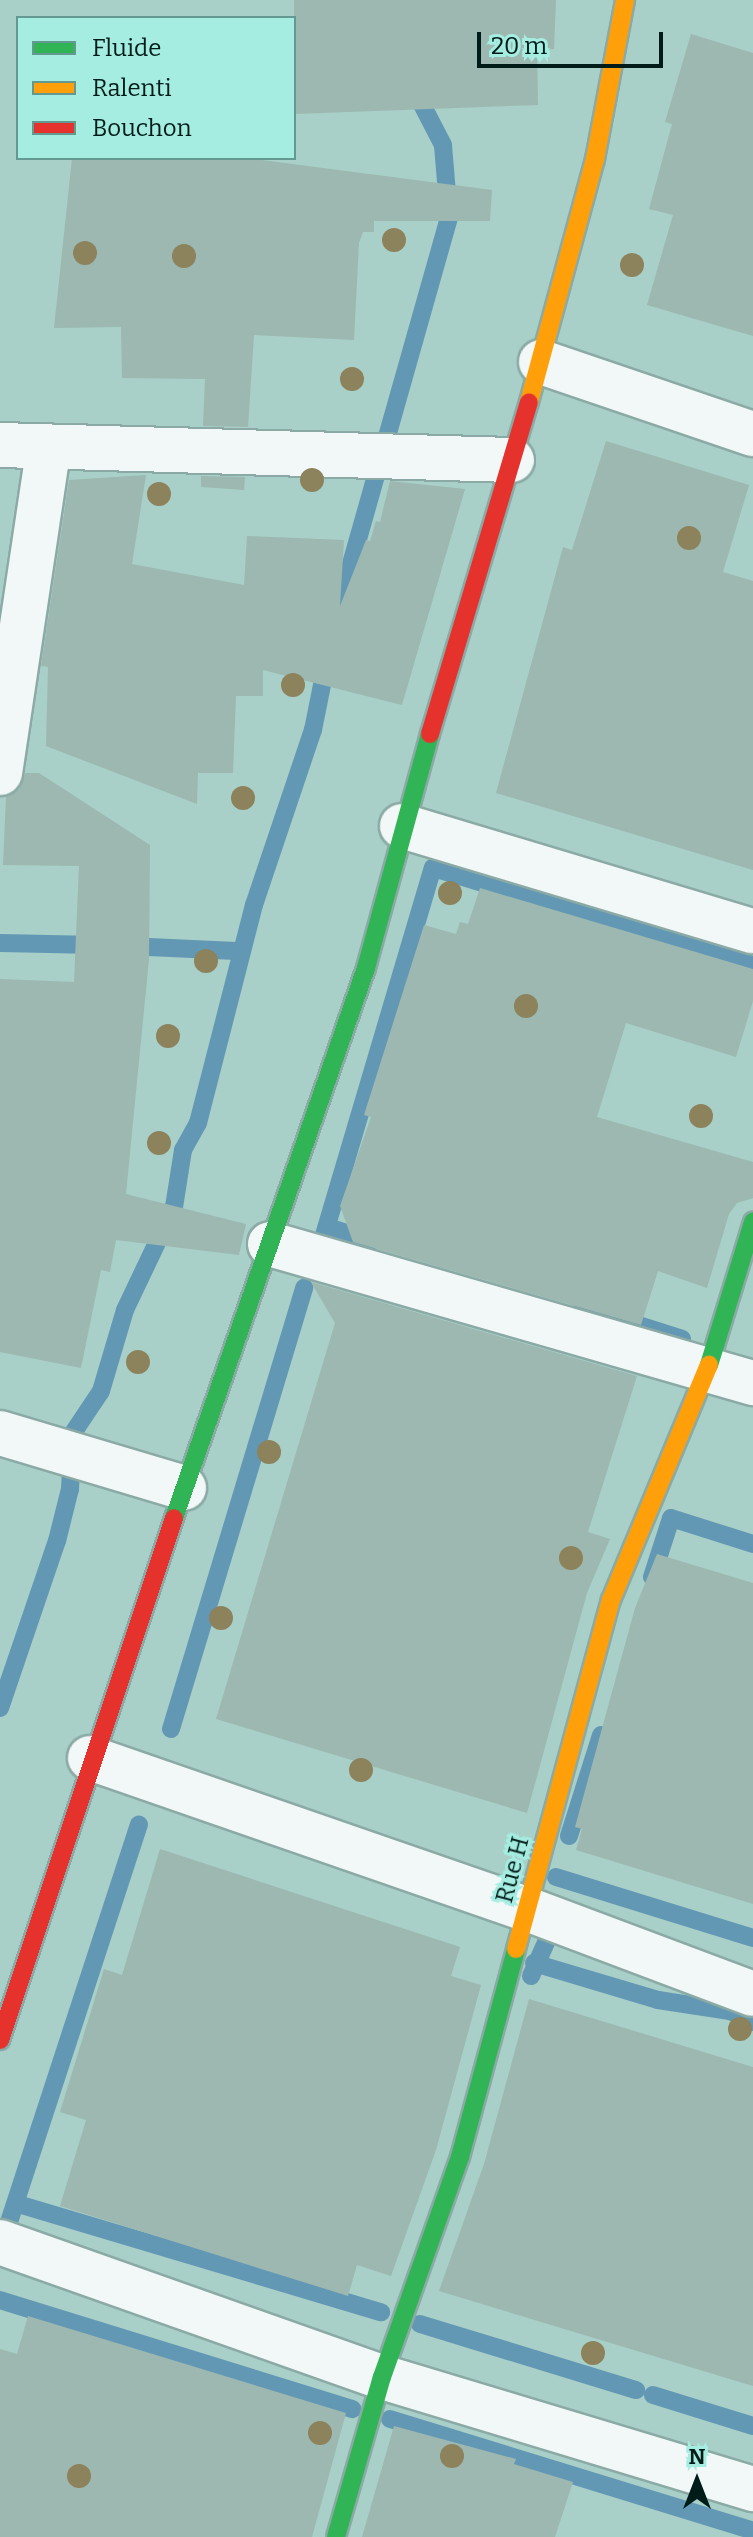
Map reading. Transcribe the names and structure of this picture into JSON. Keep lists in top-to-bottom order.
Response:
{
  "streets": {
    "street": ["Rue H"]
  },
  "legend": ["Fluide", "Ralenti", "Bouchon"],
  "scale_bar": "20 m",
  "north": "top"
}
